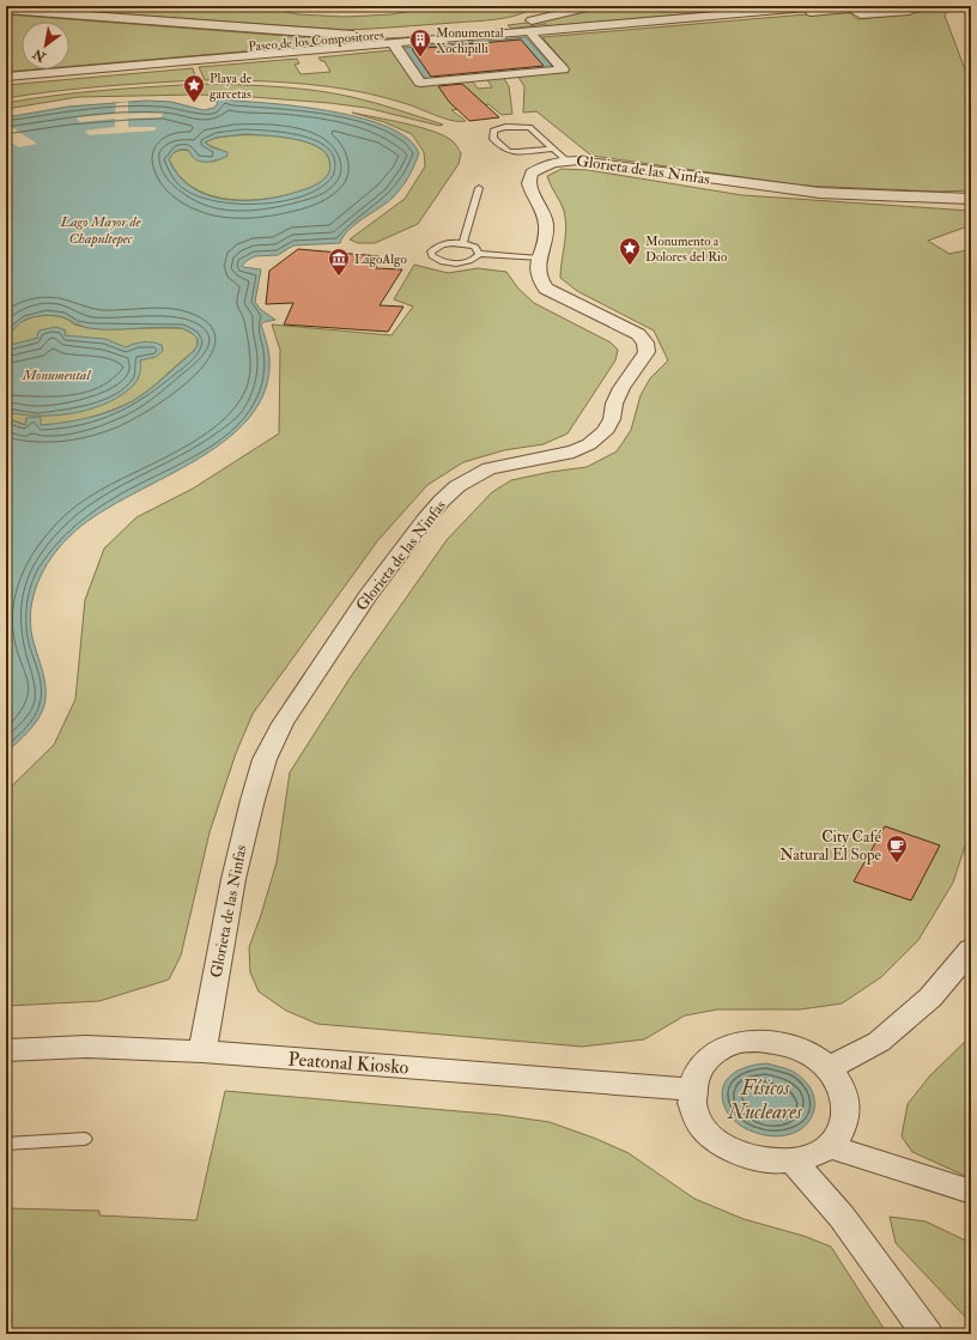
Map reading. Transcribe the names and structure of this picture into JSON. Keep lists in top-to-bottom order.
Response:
{
  "streets": {
    "street": ["Paseo de los Compositores", "Glorieta de las Ninfas", "Peatonal Kiosko"]
  },
  "crossings": [
    ["Glorieta de las Ninfas", "Peatonal Kiosko"]
  ],
  "water": ["Lago Mayor de Chapultepec", "Monumental", "Físicos Nucleares"],
  "places": {
    "building": ["Monumental Xochipilli"],
    "place": ["Playa de garcetas", "Monumento a Dolores del Rio"],
    "museum": ["LagoAlgo"],
    "cafe": ["City Café Natural El Sope"]
  },
  "north": "bottom left"
}
